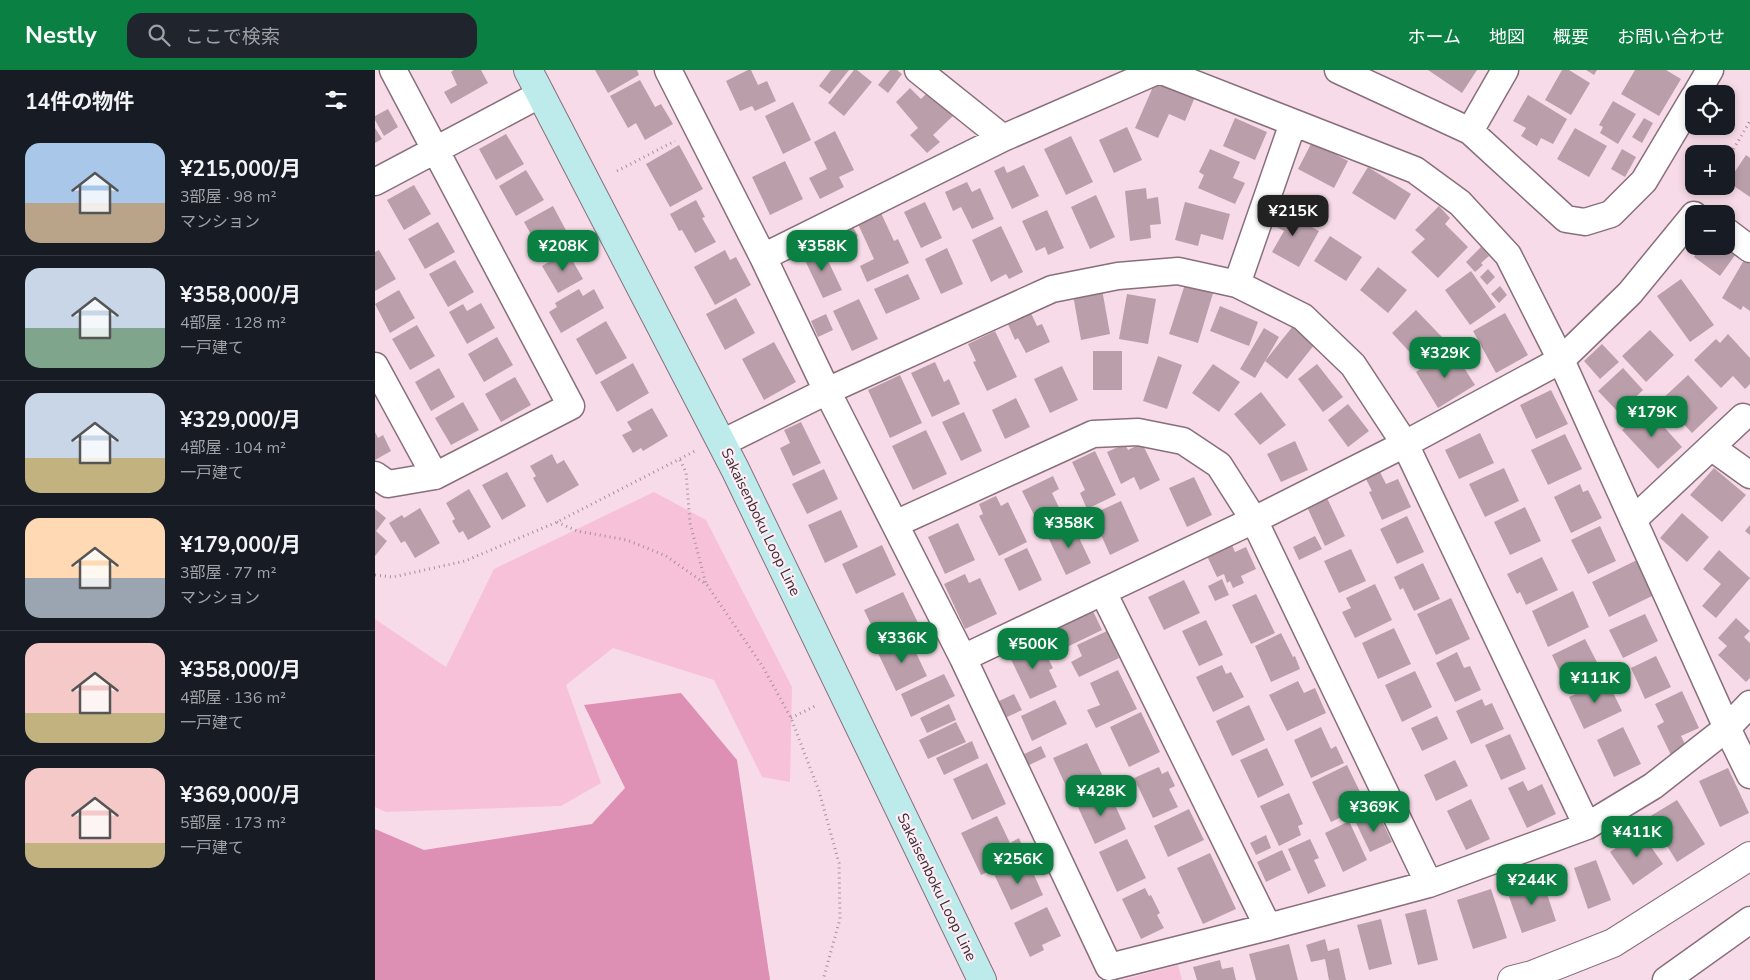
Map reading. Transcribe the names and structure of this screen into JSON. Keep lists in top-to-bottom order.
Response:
{
  "streets": {
    "main road": ["Sakaisenboku Loop Line"]
  },
  "page": {
    "header": "Nestly",
    "search": "ここで検索",
    "nav": [
      "ホーム",
      "地図",
      "概要",
      "お問い合わせ"
    ],
    "heading": "14件の物件",
    "map_buttons": ["+", "−"],
    "list": [
      {
        "name": "¥215,000/月",
        "note": "3部屋 · 98 m² · マンション"
      },
      {
        "name": "¥358,000/月",
        "note": "4部屋 · 128 m² · 一戸建て"
      },
      {
        "name": "¥329,000/月",
        "note": "4部屋 · 104 m² · 一戸建て"
      },
      {
        "name": "¥179,000/月",
        "note": "3部屋 · 77 m² · マンション"
      },
      {
        "name": "¥358,000/月",
        "note": "4部屋 · 136 m² · 一戸建て"
      },
      {
        "name": "¥369,000/月",
        "note": "5部屋 · 173 m² · 一戸建て"
      }
    ],
    "price": [
      "¥215K",
      "¥208K",
      "¥358K",
      "¥329K",
      "¥179K",
      "¥358K",
      "¥336K",
      "¥500K",
      "¥111K",
      "¥428K",
      "¥369K",
      "¥411K",
      "¥256K",
      "¥244K"
    ]
  }
}
